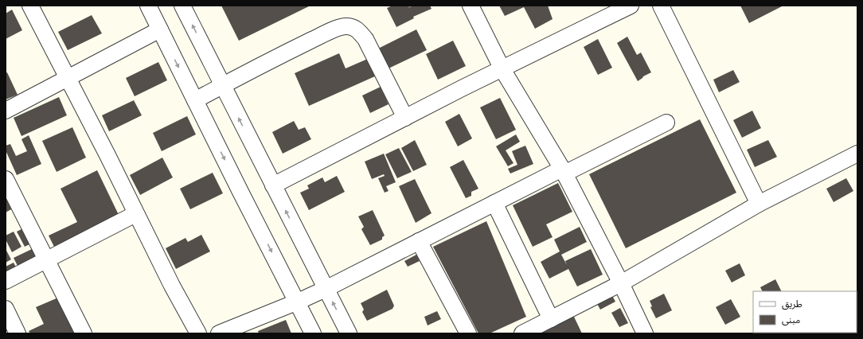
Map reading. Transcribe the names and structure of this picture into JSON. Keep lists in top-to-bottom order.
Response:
{
  "legend": ["طريق", "مبنى"]
}
